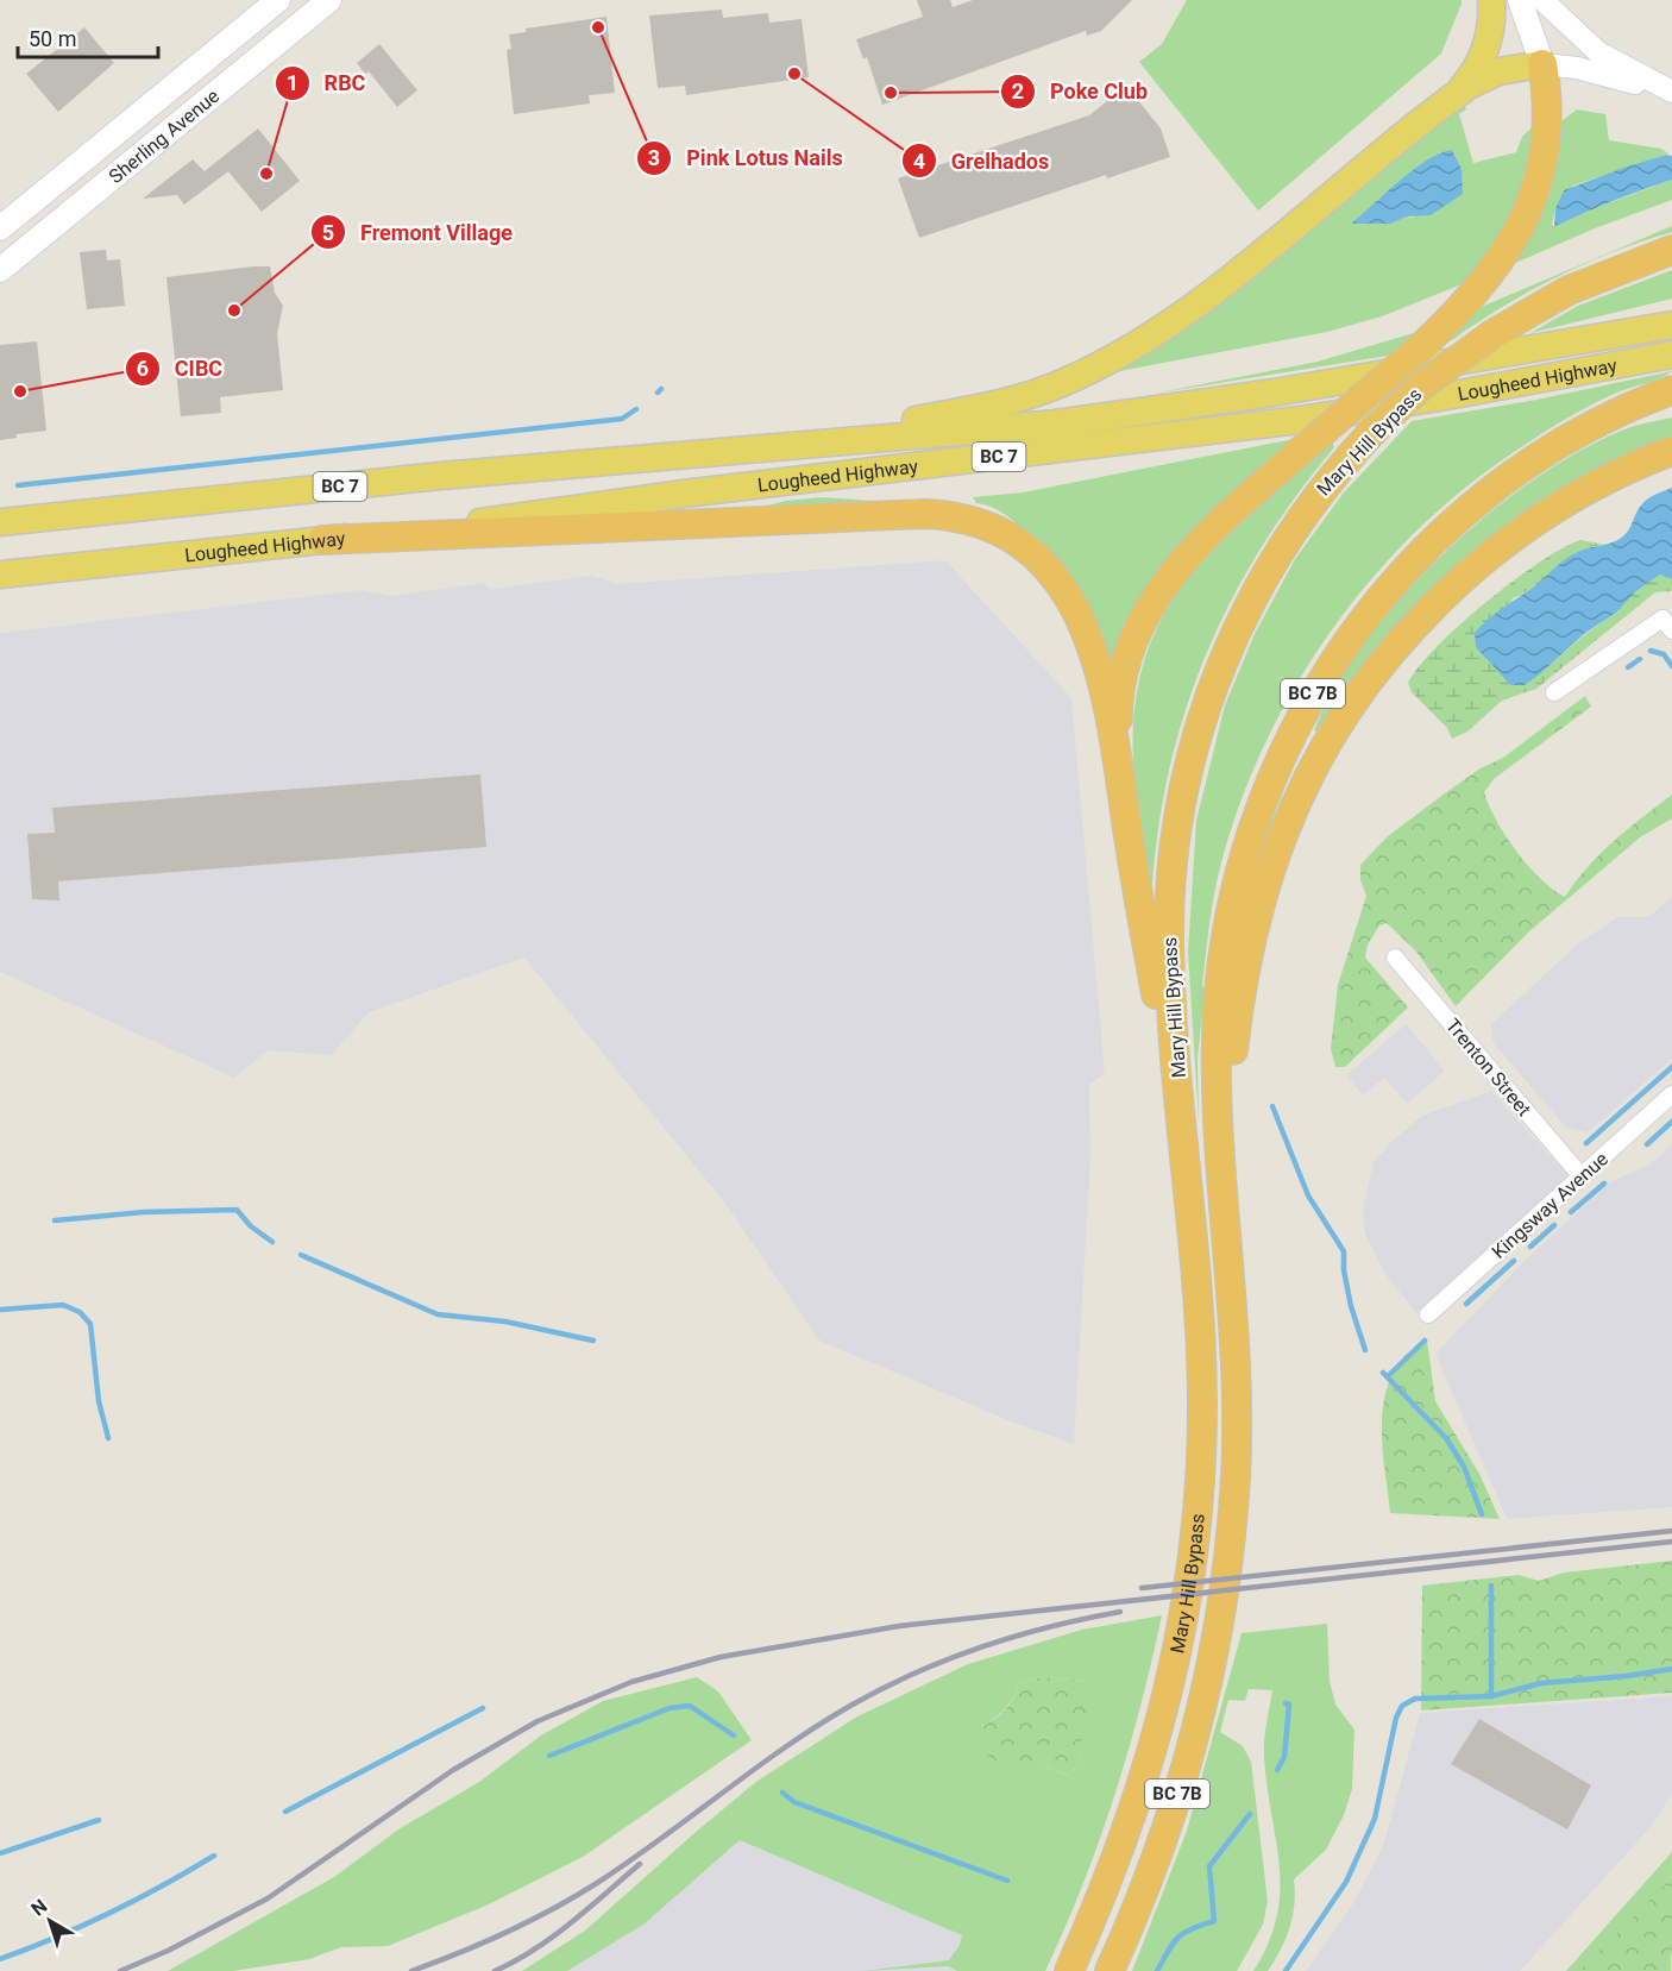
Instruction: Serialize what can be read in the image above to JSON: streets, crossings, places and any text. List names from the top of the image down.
{
  "streets": {
    "highway": ["Mary Hill Bypass", "BC 7B"],
    "main road": ["Sherling Avenue", "Lougheed Highway", "BC 7"],
    "street": ["Trenton Street", "Kingsway Avenue"]
  },
  "crossings": [
    ["Trenton Street", "Kingsway Avenue"]
  ],
  "places": [
    "Pink Lotus Nails",
    "Grelhados",
    "Poke Club",
    "RBC",
    "Fremont Village",
    "CIBC"
  ],
  "scale_bar": "50 m",
  "north": "top left"
}
